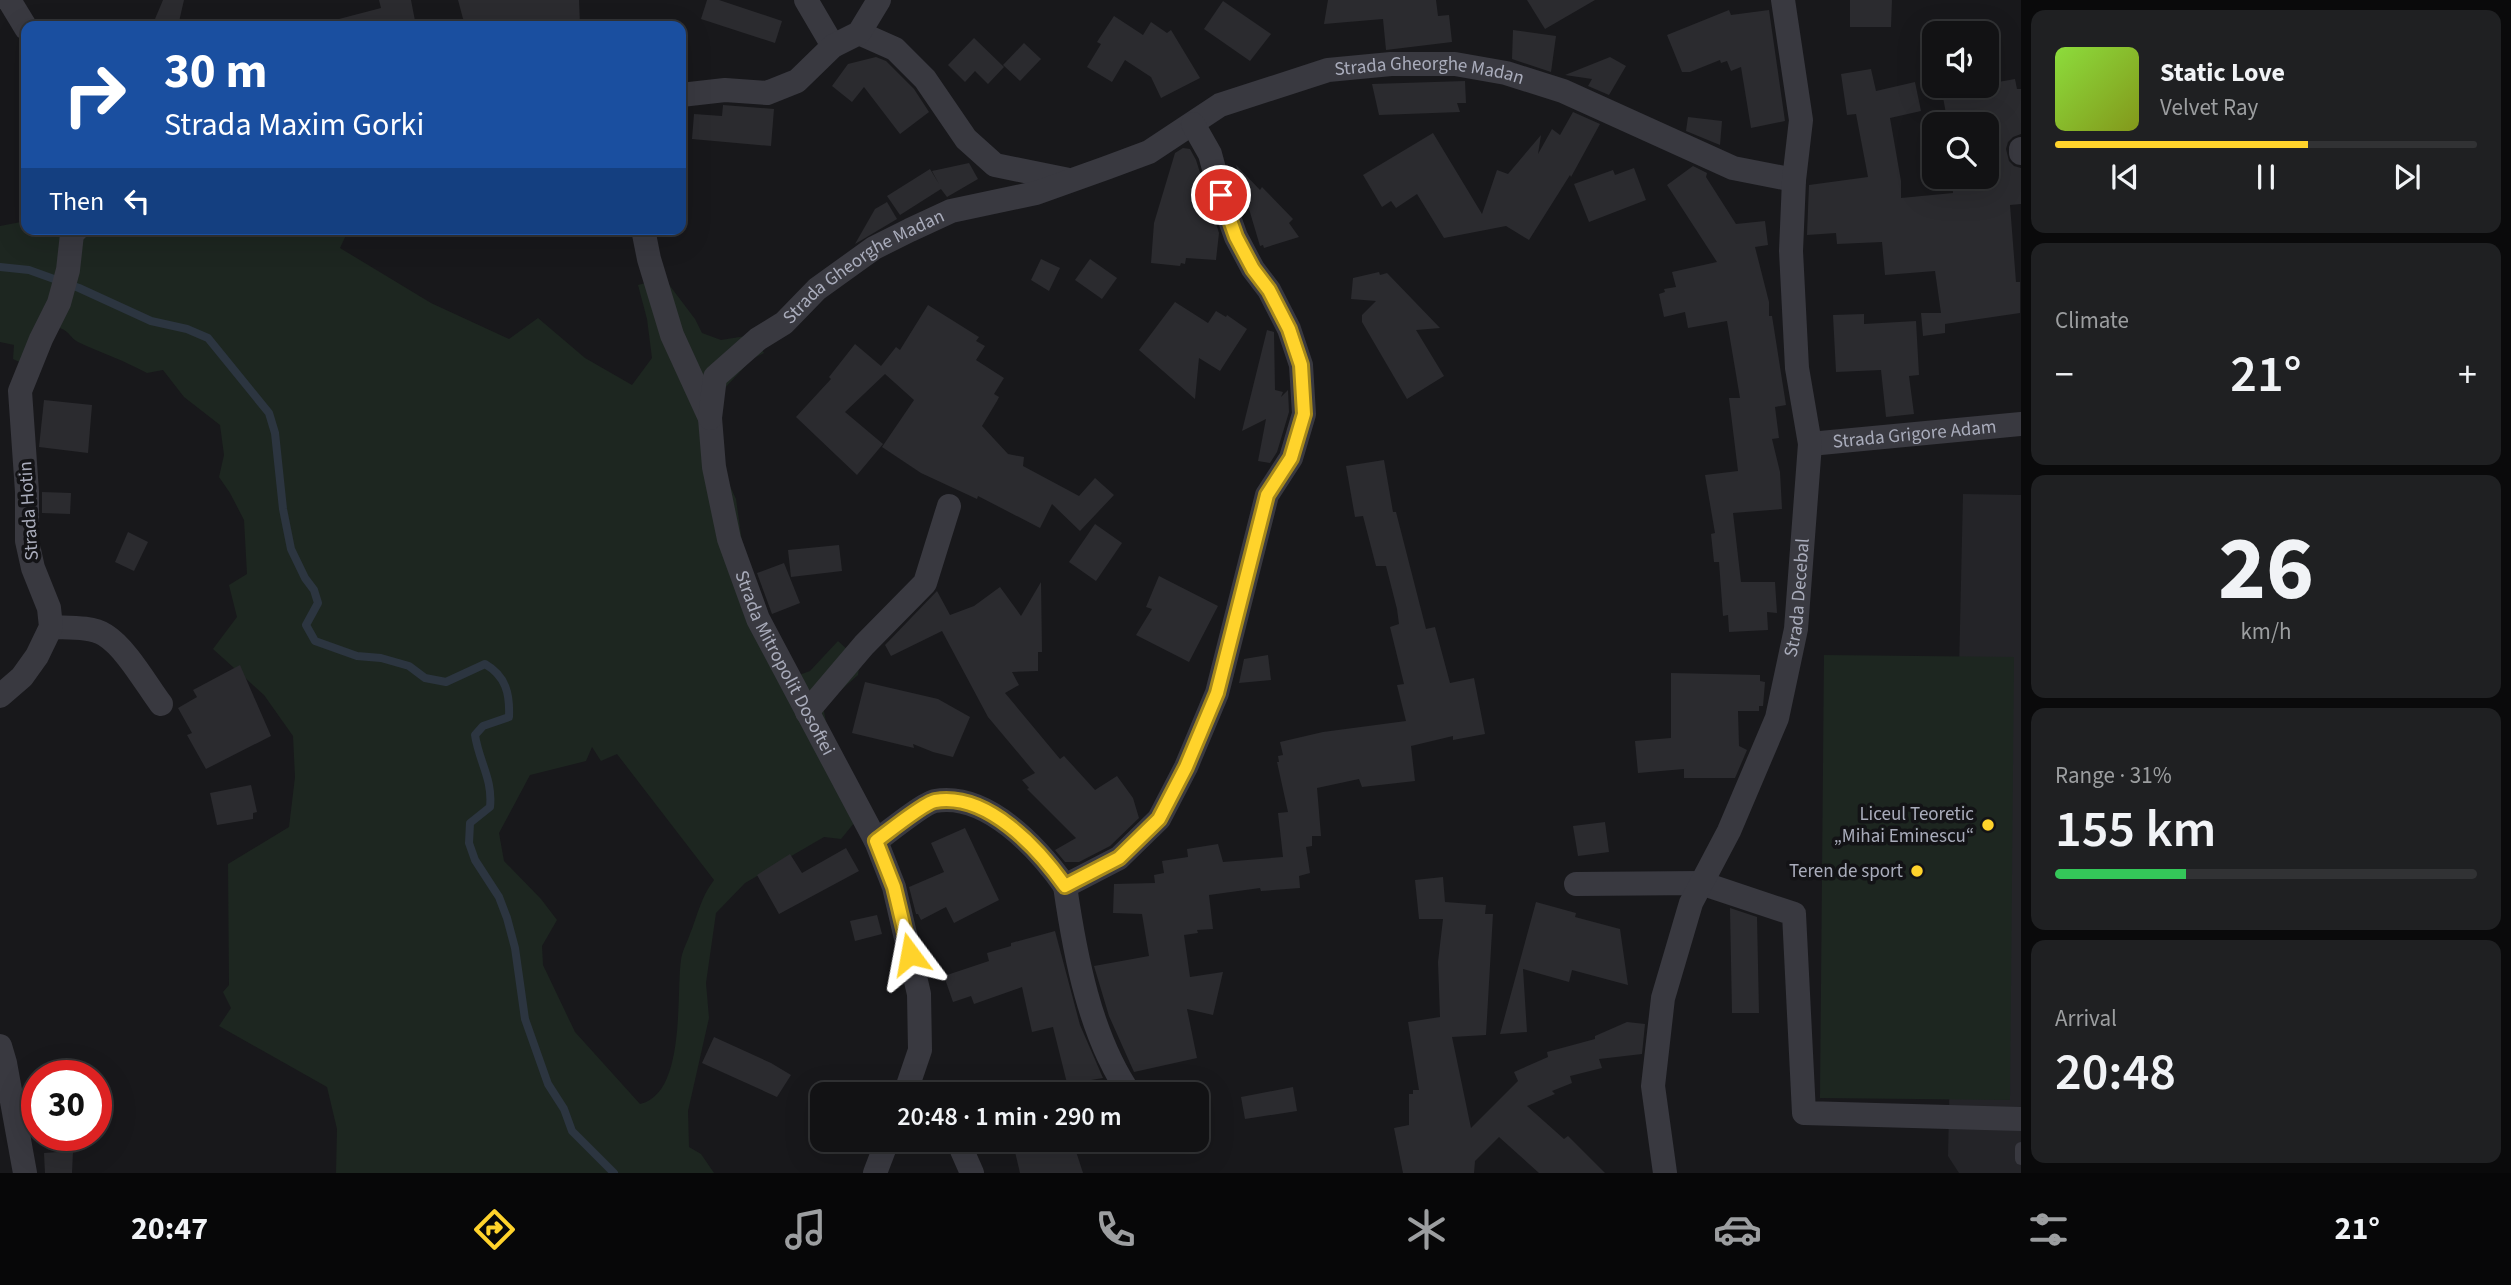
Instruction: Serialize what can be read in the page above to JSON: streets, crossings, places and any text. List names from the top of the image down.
{
  "streets": {
    "street": [
      "Strada Gheorghe Madan",
      "Strada Grigore Adam",
      "Strada Hotin",
      "Strada Decebal",
      "Strada Mitropolit Dosoftei"
    ]
  },
  "crossings": [
    ["Strada Gheorghe Madan", "Strada Decebal"],
    ["Strada Gheorghe Madan", "Strada Mitropolit Dosoftei"],
    ["Strada Grigore Adam", "Strada Decebal"]
  ],
  "places": ["Liceul Teoretic „Mihai Eminescu“", "Teren de sport"],
  "page": {
    "turn": ["30 m", "Strada Maxim Gorki"],
    "song": ["Static Love", "Velvet Ray"],
    "then": "Then",
    "tile": [
      "Climate",
      ["26", "km/h"],
      ["Range · 31%", "155 km"],
      ["Arrival", "20:48"]
    ],
    "heat": ["−", "21°", "+"],
    "limit": "30",
    "trip": "20:48 · 1 min · 290 m",
    "tabs": ["20:47", "21°"]
  }
}
